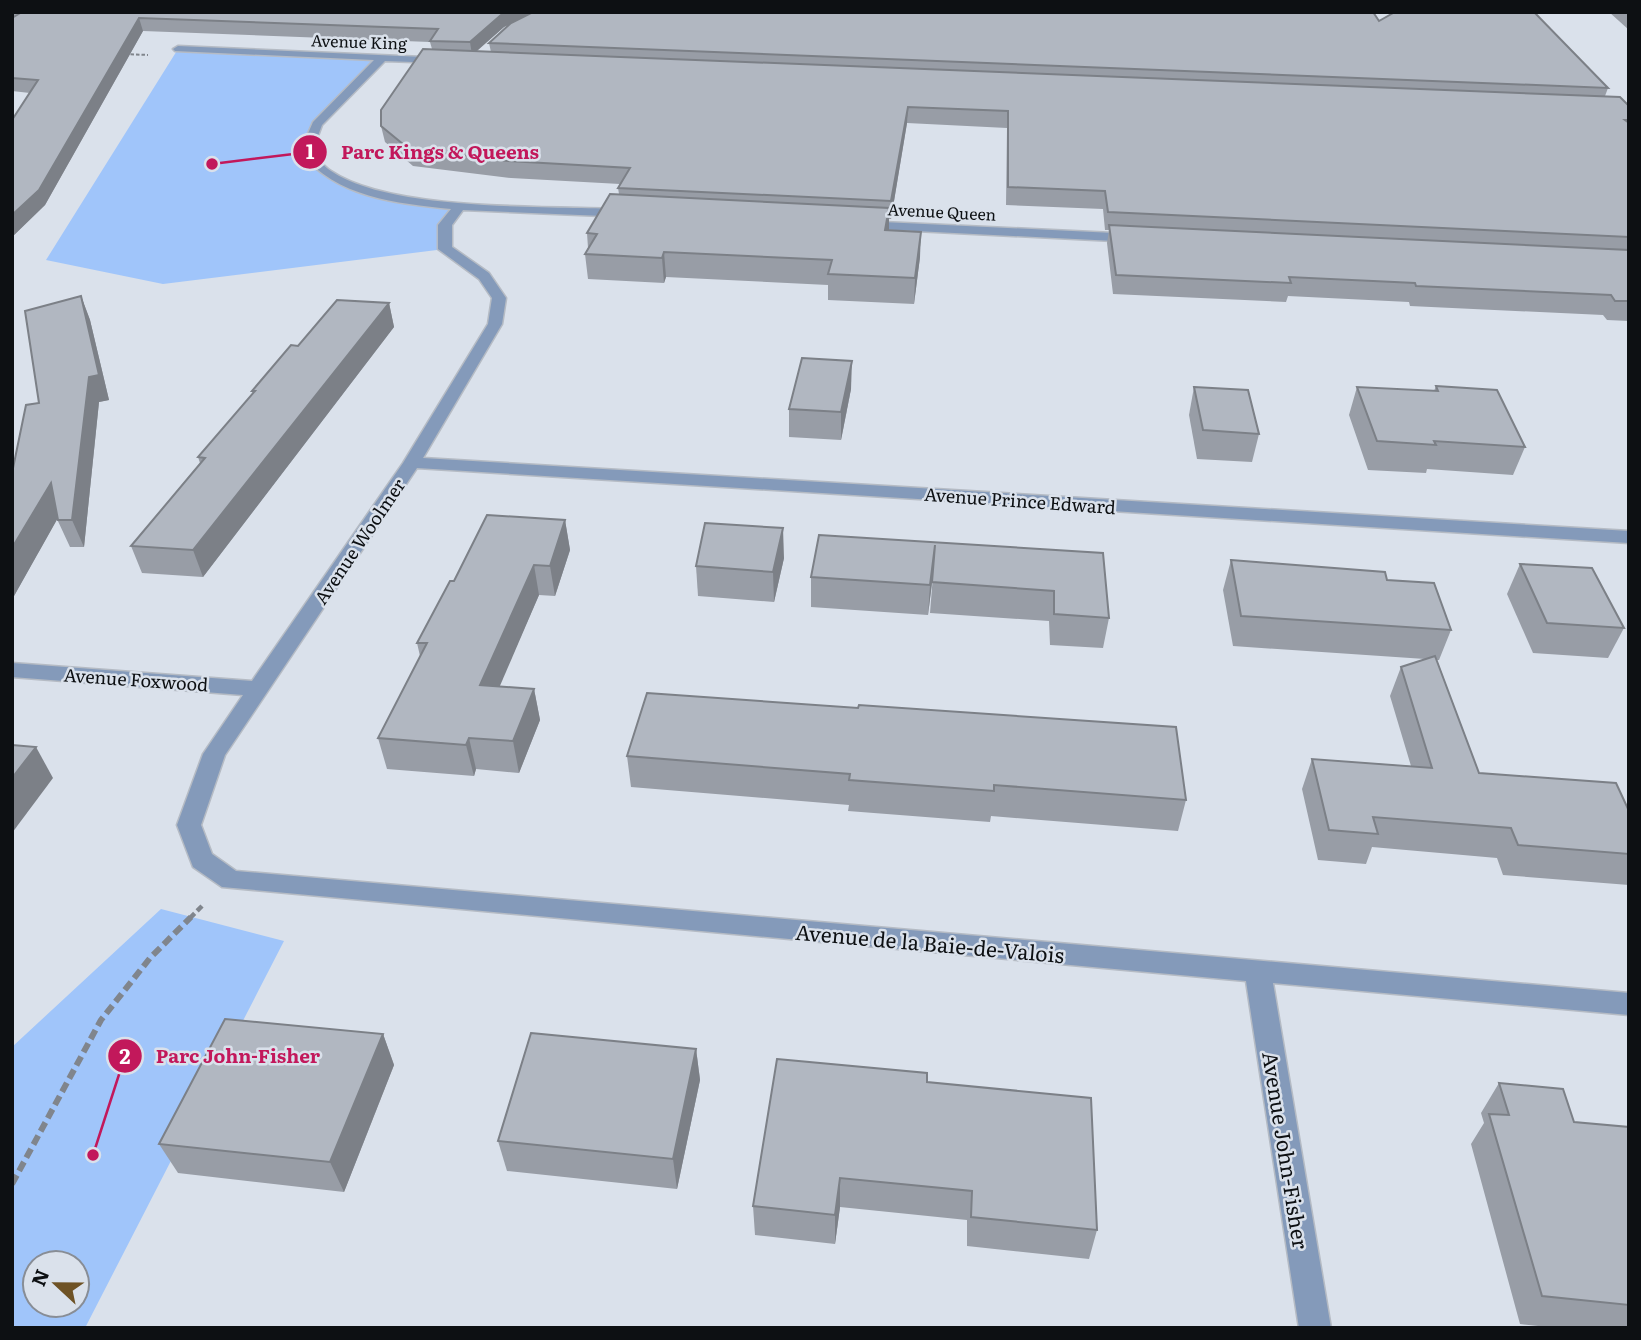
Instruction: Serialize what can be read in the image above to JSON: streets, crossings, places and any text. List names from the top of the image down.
{
  "streets": {
    "street": [
      "Avenue King",
      "Avenue Queen",
      "Avenue Prince Edward",
      "Avenue Woolmer",
      "Avenue Foxwood",
      "Avenue de la Baie-de-Valois",
      "Avenue John-Fisher"
    ]
  },
  "crossings": [
    ["Avenue Prince Edward", "Avenue Woolmer"],
    ["Avenue Woolmer", "Avenue Foxwood"],
    ["Avenue Woolmer", "Avenue de la Baie-de-Valois"],
    ["Avenue de la Baie-de-Valois", "Avenue John-Fisher"]
  ],
  "places": ["Parc Kings & Queens", "Parc John-Fisher"],
  "north": "left"
}
